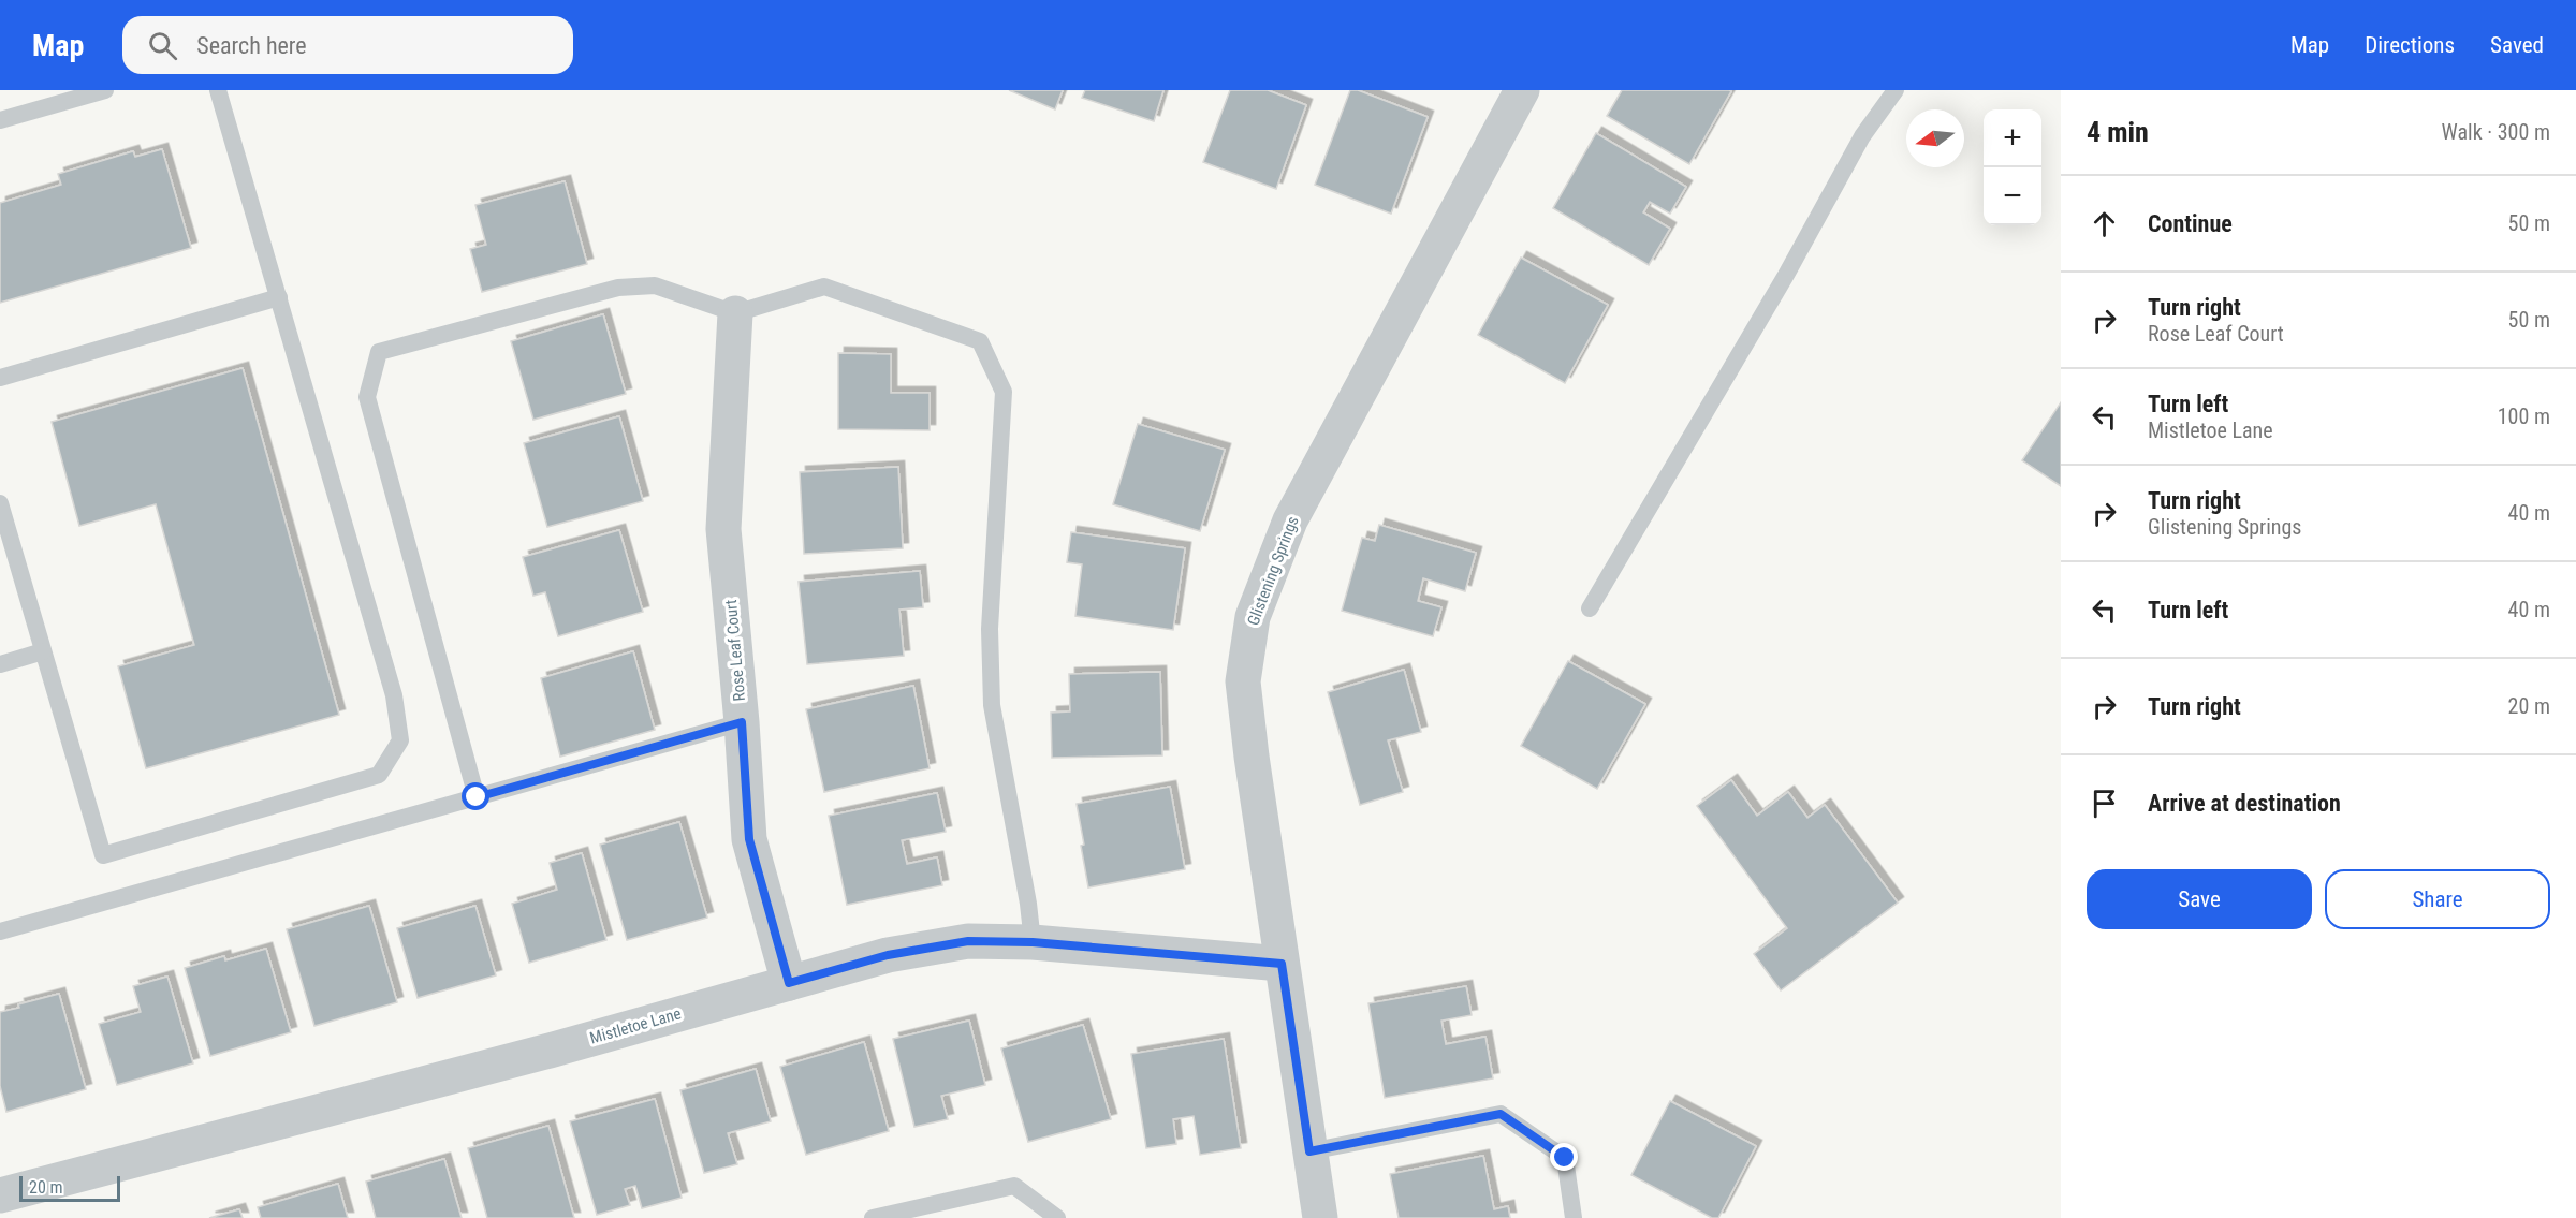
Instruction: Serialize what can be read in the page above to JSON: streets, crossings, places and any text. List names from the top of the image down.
{
  "streets": {
    "street": ["Glistening Springs", "Rose Leaf Court", "Mistletoe Lane"]
  },
  "crossings": [
    ["Glistening Springs", "Mistletoe Lane"],
    ["Rose Leaf Court", "Mistletoe Lane"]
  ],
  "scale_bar": "20 m",
  "north": "left",
  "page": {
    "header": "Map",
    "search": "Search here",
    "nav": ["Map", "Directions", "Saved"],
    "heading": ["4 min", "Walk · 300 m"],
    "map_buttons": ["+", "−"],
    "list": [
      ["Continue", "50 m"],
      ["Turn right", "Rose Leaf Court", "50 m"],
      ["Turn left", "Mistletoe Lane", "100 m"],
      ["Turn right", "Glistening Springs", "40 m"],
      ["Turn left", "40 m"],
      ["Turn right", "20 m"],
      "Arrive at destination"
    ],
    "buttons": ["Save", "Share"],
    "scale": "20 m"
  }
}
